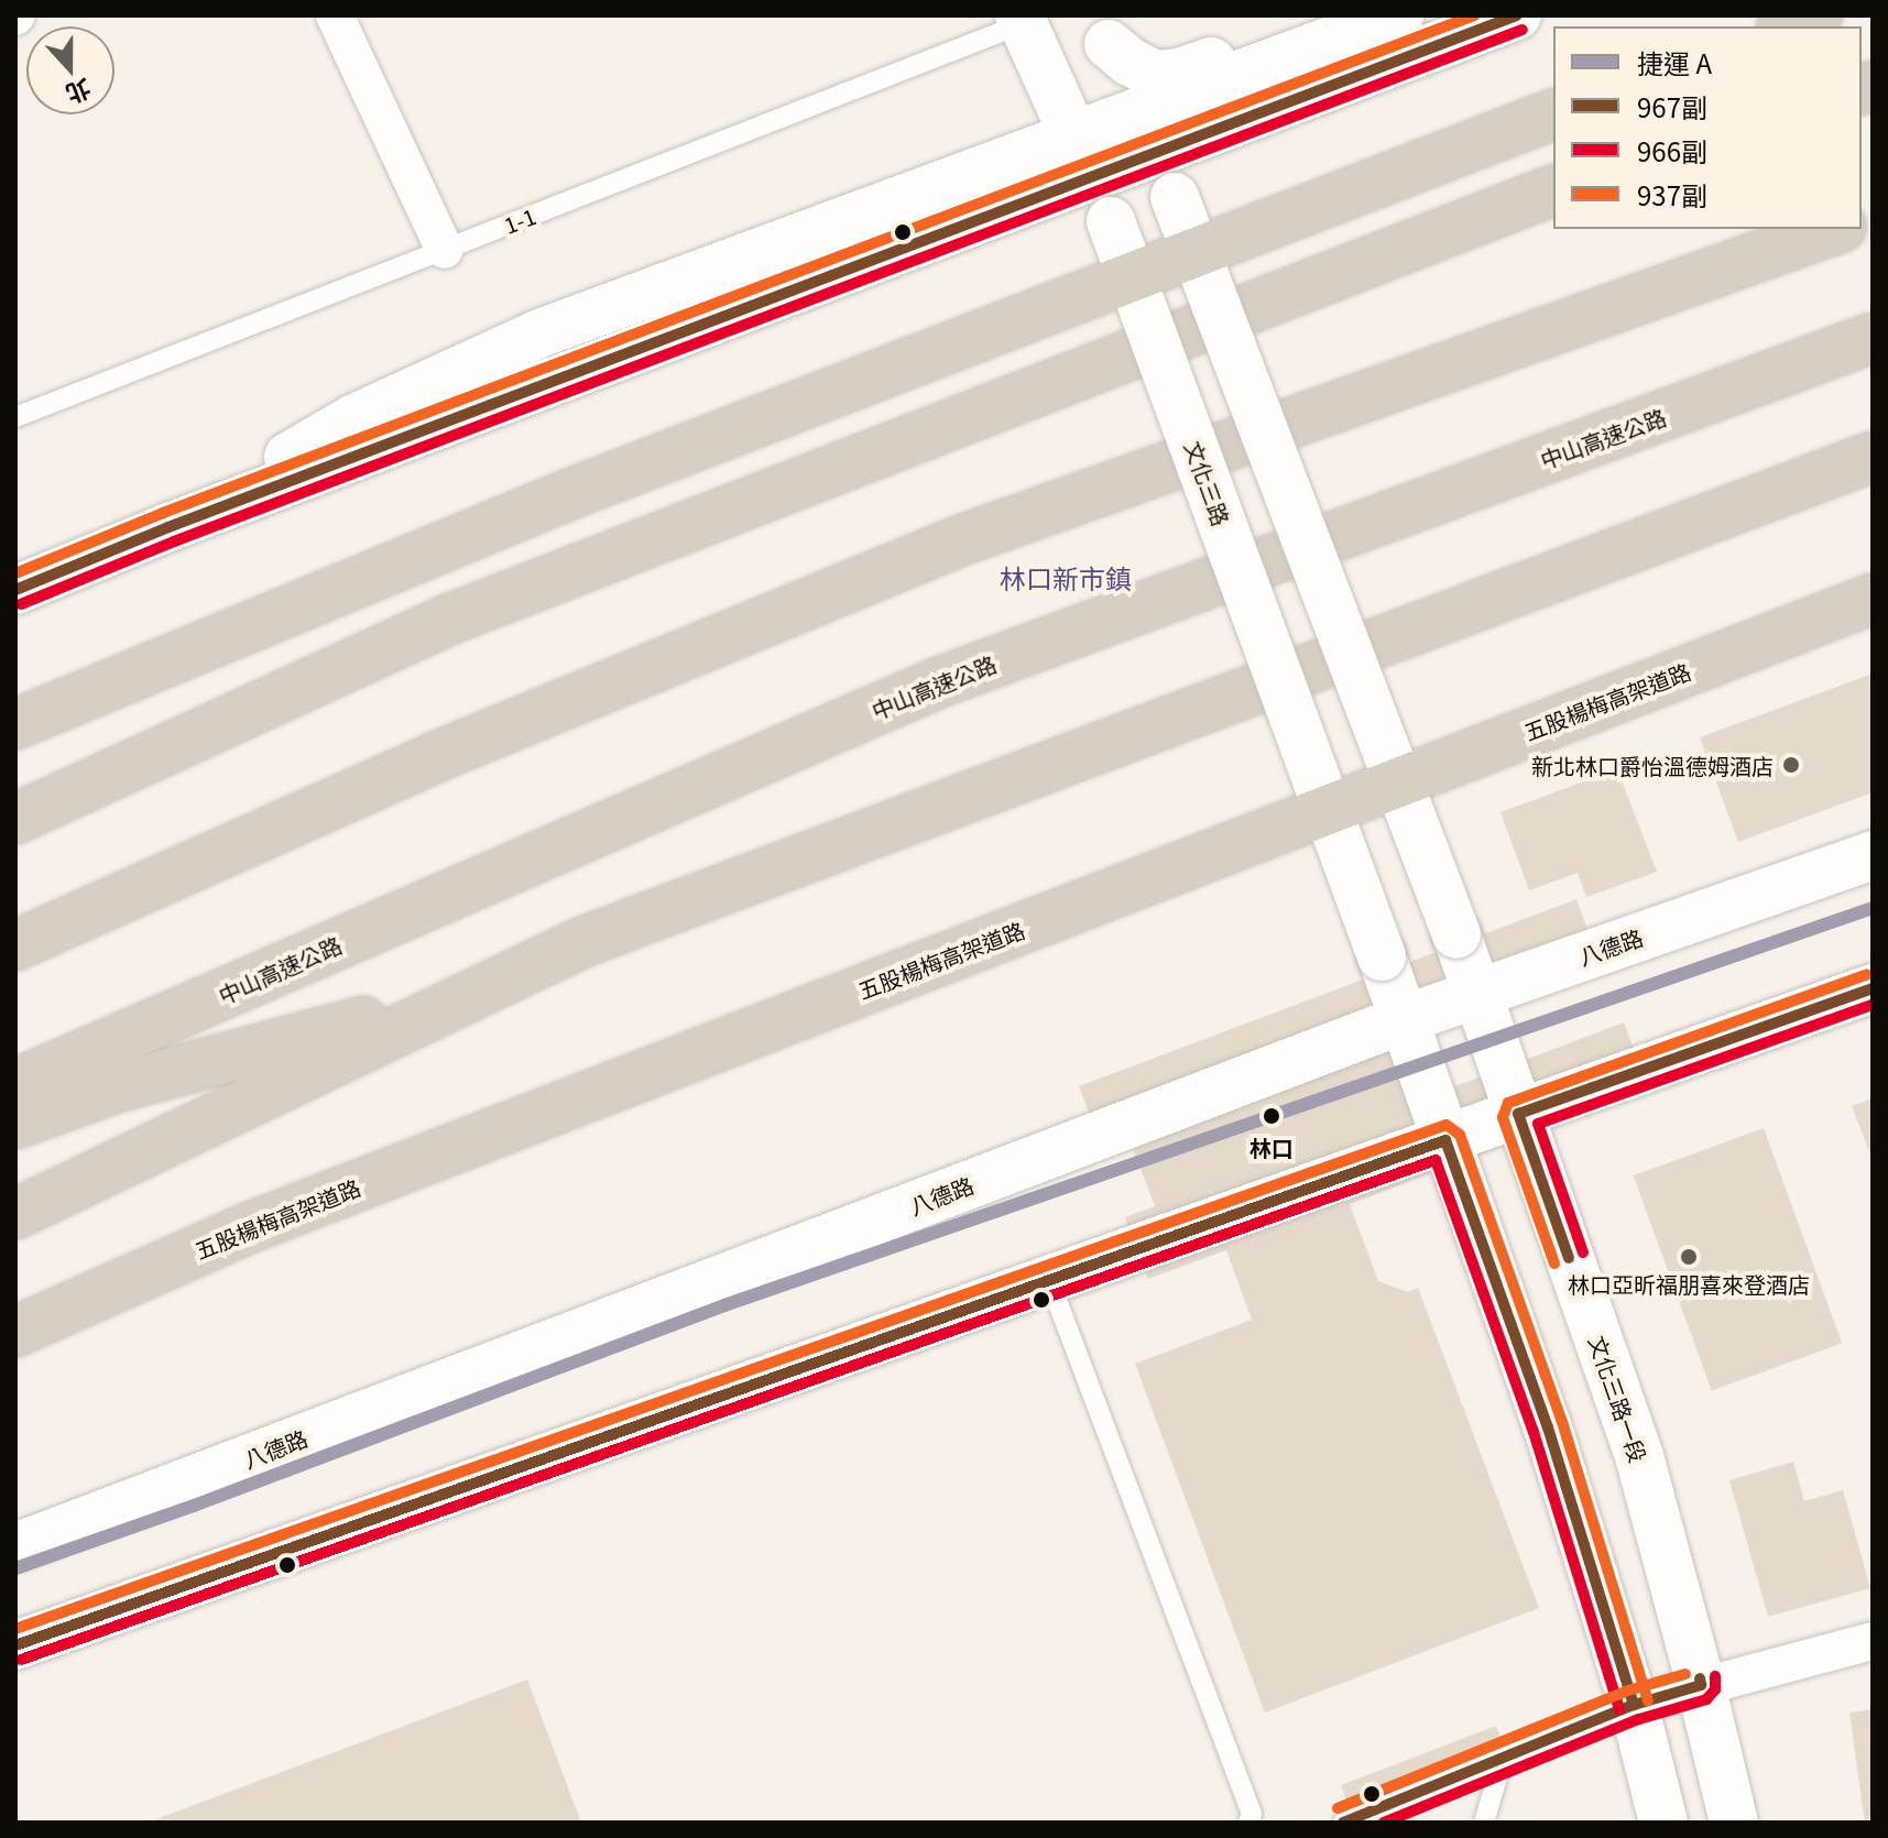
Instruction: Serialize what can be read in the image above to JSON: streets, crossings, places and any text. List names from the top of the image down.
{
  "streets": {
    "highway": ["中山高速公路", "五股楊梅高架道路"],
    "street": ["文化三路", "八德路", "文化三路一段"],
    "lane": ["1-1"]
  },
  "crossings": [
    ["1-1", "文化三路"],
    ["文化三路", "八德路"],
    ["八德路", "文化三路一段"]
  ],
  "districts": ["林口新市鎮"],
  "places": ["新北林口爵怡溫德姆酒店", "林口", "林口亞昕福朋喜來登酒店"],
  "lines": [
    "transit line 967副",
    "transit line 937副",
    "transit line 966副",
    "metro line A"
  ],
  "legend": [
    "捷運 A",
    "967副",
    "966副",
    "937副"
  ],
  "north": "bottom"
}
